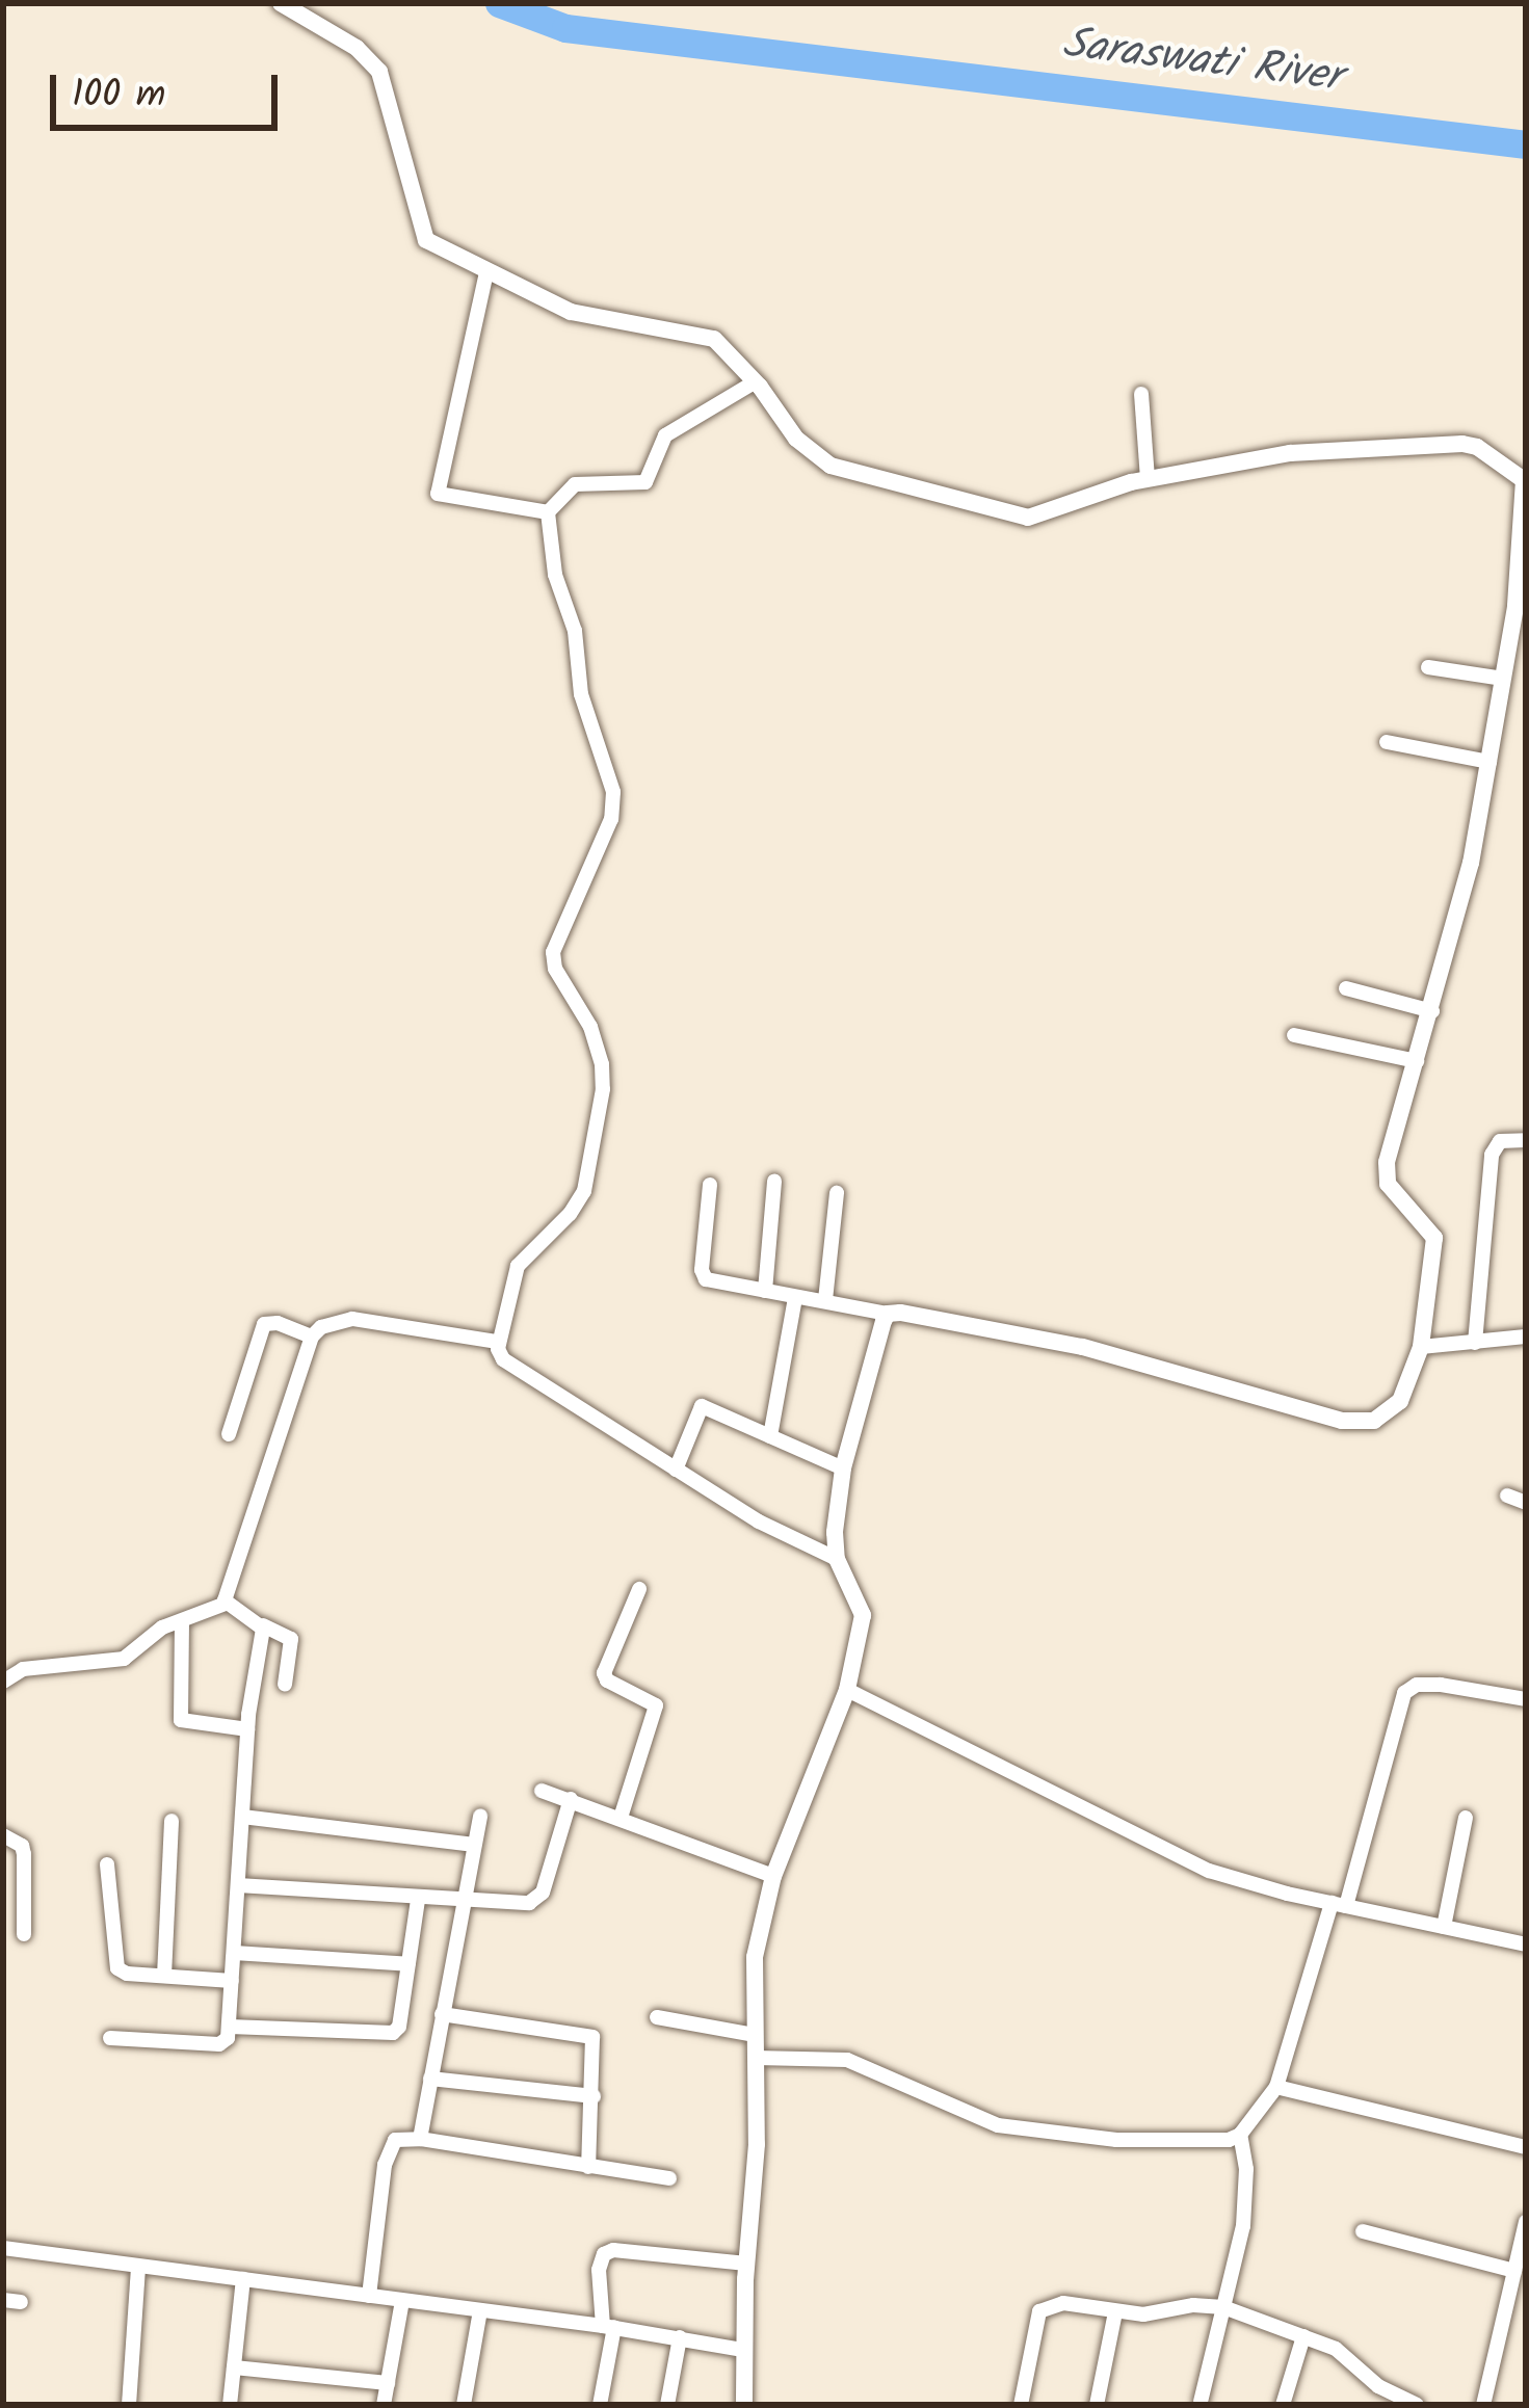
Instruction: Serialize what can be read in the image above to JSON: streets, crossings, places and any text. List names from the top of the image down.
{
  "water": ["Saraswati River"],
  "scale_bar": "100 m"
}
